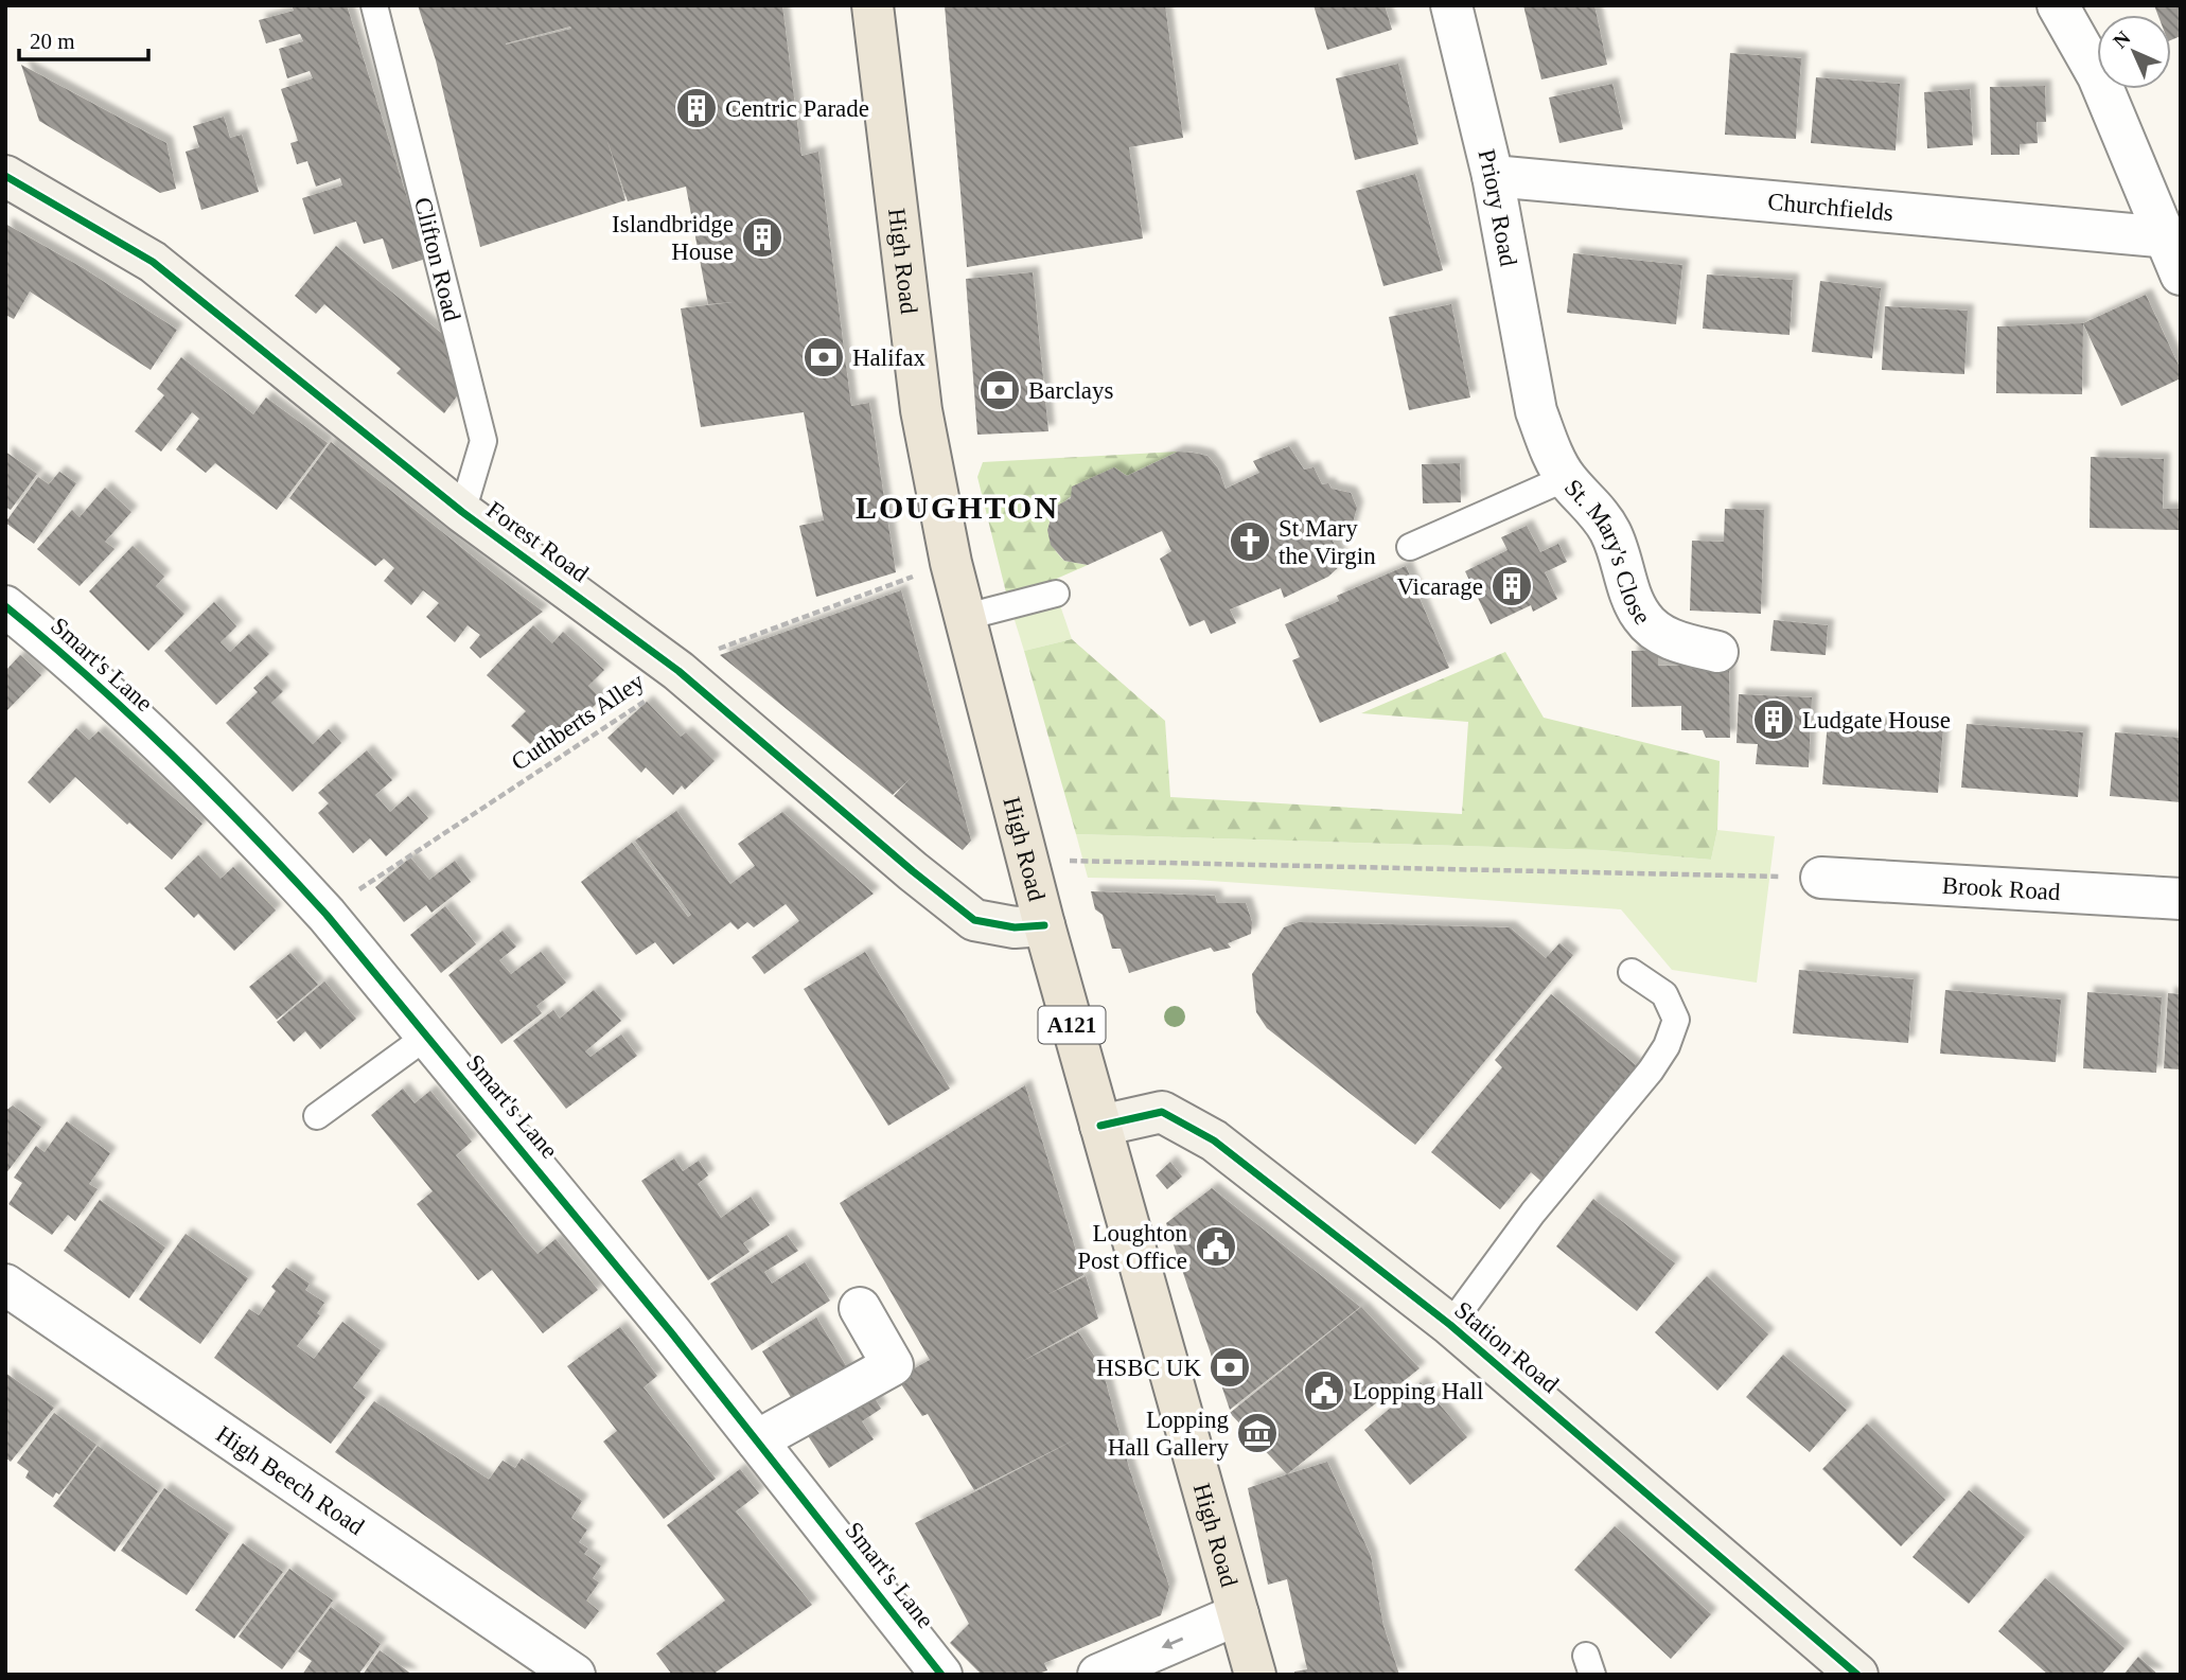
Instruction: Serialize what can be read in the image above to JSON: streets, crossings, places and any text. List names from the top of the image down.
{
  "streets": {
    "main road": ["High Road", "A121"],
    "street": [
      "Churchfields",
      "Priory Road",
      "Forest Road",
      "St. Mary's Close",
      "Smart's Lane",
      "Brook Road",
      "Station Road",
      "High Beech Road"
    ],
    "lane": ["Clifton Road"],
    "path": ["Cuthberts Alley"]
  },
  "crossings": [
    ["Churchfields", "Priory Road"],
    ["Priory Road", "St. Mary's Close"],
    ["Clifton Road", "Forest Road"],
    ["High Road", "Forest Road"],
    ["High Road", "Cuthberts Alley"],
    ["High Road", "Station Road"],
    ["Forest Road", "Cuthberts Alley"],
    ["Smart's Lane", "Cuthberts Alley"]
  ],
  "districts": ["LOUGHTON"],
  "places": {
    "building": [
      "Centric Parade",
      "Islandbridge House",
      "Vicarage",
      "Ludgate House"
    ],
    "bank": ["Halifax", "Barclays", "HSBC UK"],
    "church": ["St Mary the Virgin"],
    "public building": ["Loughton Post Office", "Lopping Hall"],
    "museum": ["Lopping Hall Gallery"]
  },
  "scale_bar": "20 m",
  "north": "top left"
}
